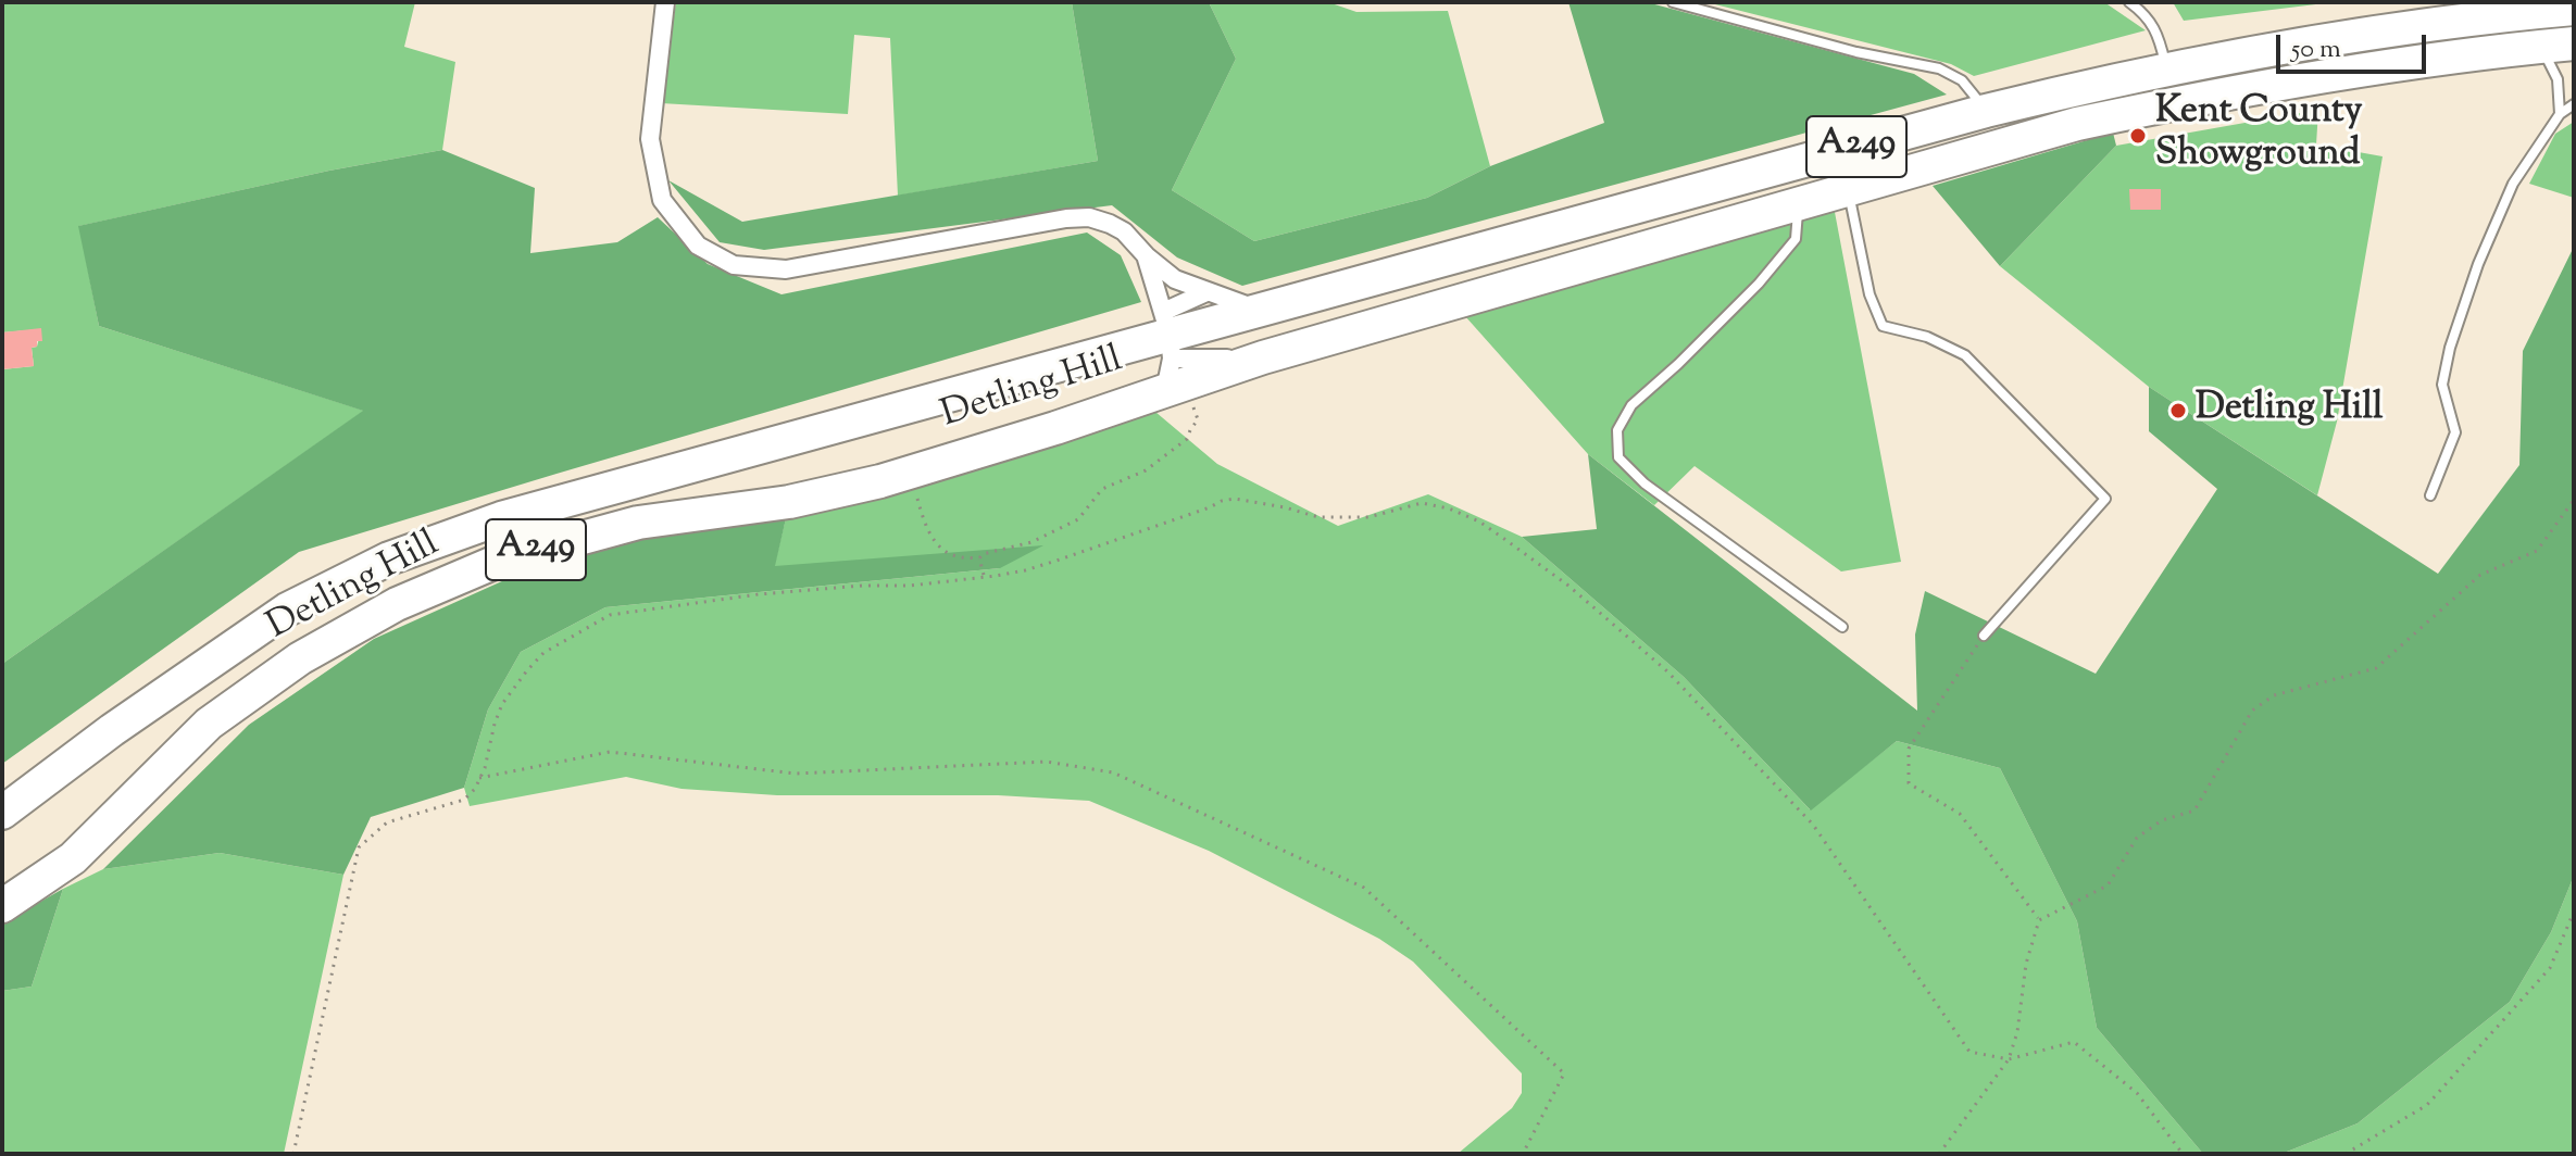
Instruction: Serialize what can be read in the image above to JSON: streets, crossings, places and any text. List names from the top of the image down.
{
  "streets": {
    "highway": ["A249", "Detling Hill"]
  },
  "crossings": [
    ["A249", "Detling Hill"]
  ],
  "places": ["Kent County Showground", "Detling Hill"],
  "scale_bar": "50 m"
}
